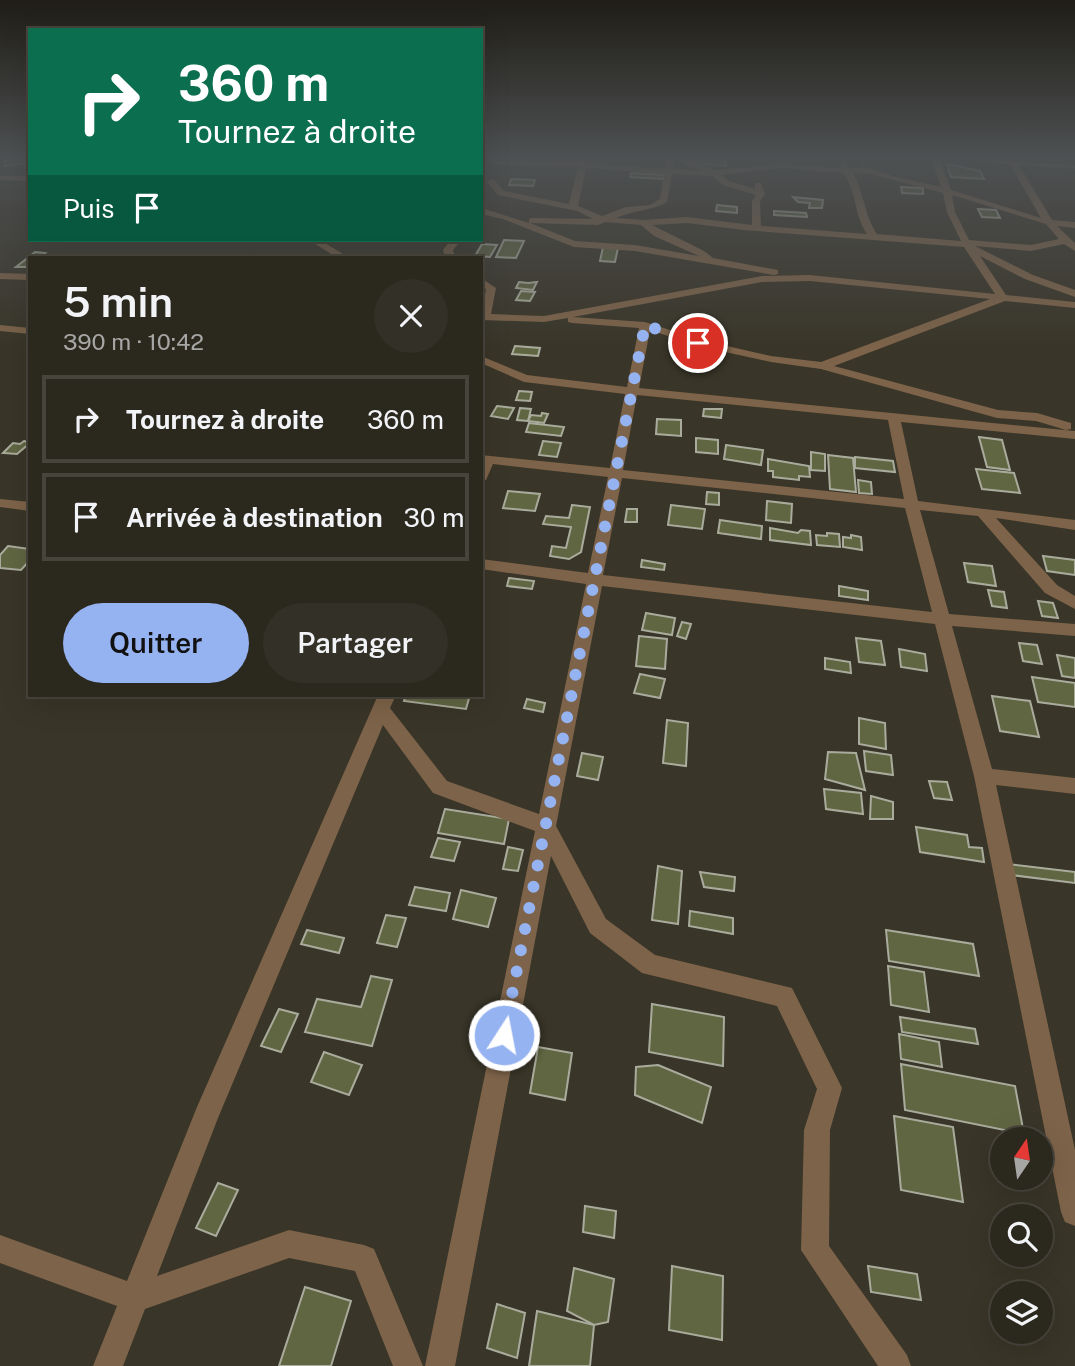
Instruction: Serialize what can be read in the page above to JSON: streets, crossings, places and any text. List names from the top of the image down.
{
  "north": "top",
  "page": {
    "turn": ["360 m", "Tournez à droite"],
    "then": "Puis",
    "heading": ["5 min", "390 m · 10:42"],
    "list": [
      {
        "name": "Tournez à droite",
        "value": "360 m"
      },
      {
        "name": "Arrivée à destination",
        "value": "30 m"
      }
    ],
    "buttons": ["Quitter", "Partager"]
  }
}
